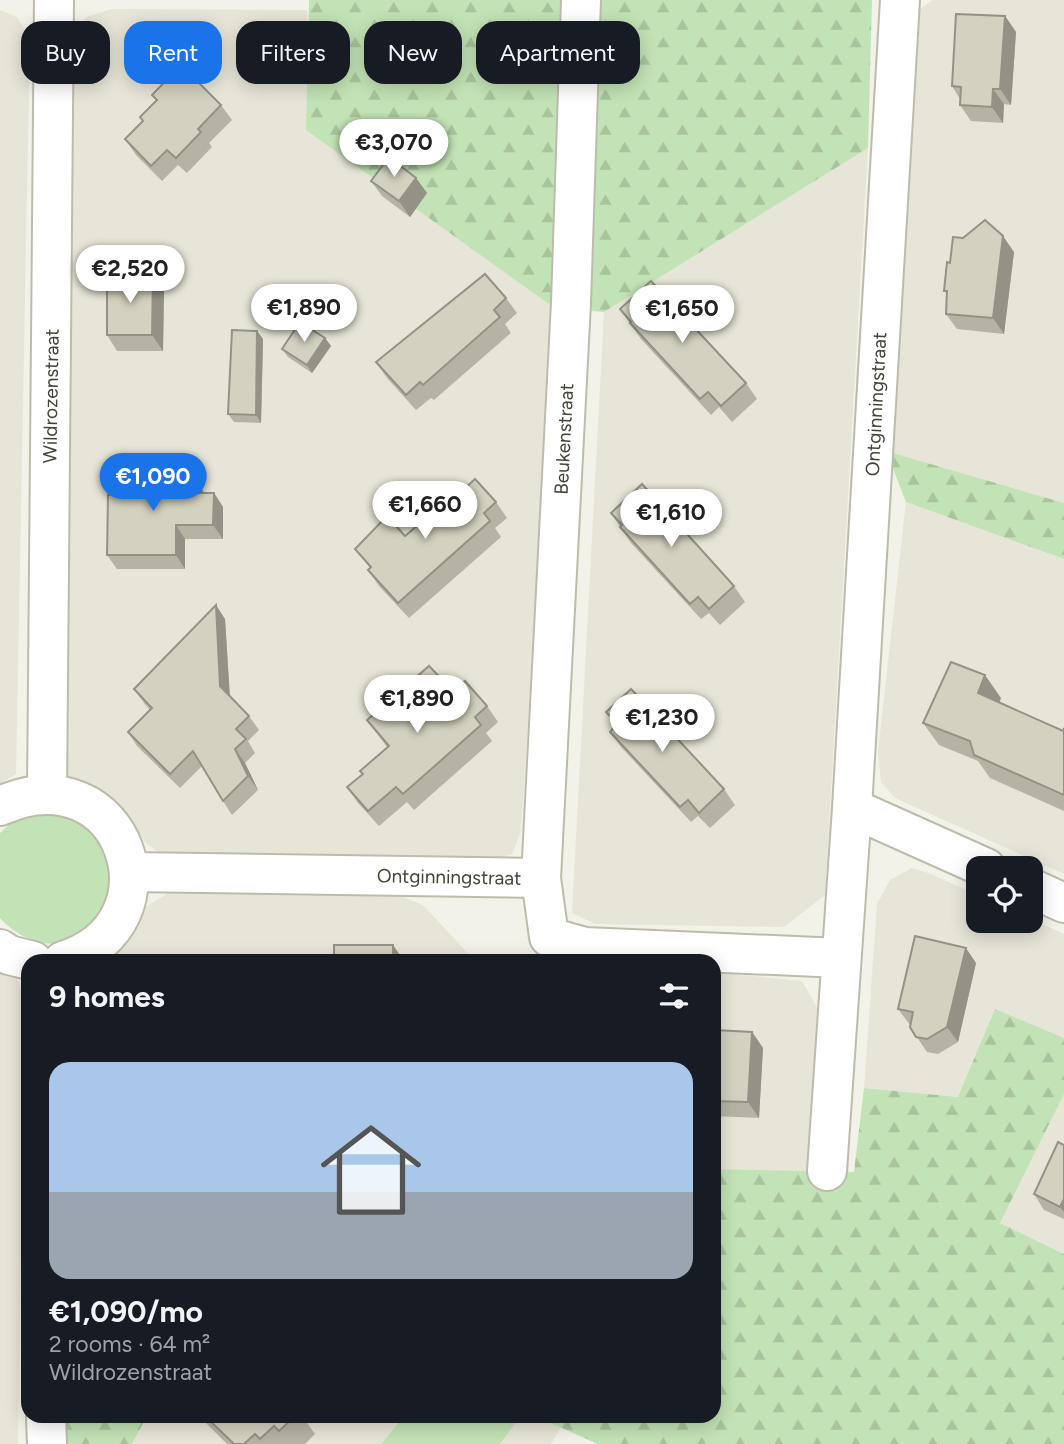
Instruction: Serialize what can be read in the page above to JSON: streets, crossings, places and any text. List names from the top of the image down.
{
  "streets": {
    "street": ["Wildrozenstraat", "Ontginningstraat", "Beukenstraat"]
  },
  "crossings": [
    ["Ontginningstraat", "Beukenstraat"]
  ],
  "page": {
    "chip": [
      "Buy",
      "Rent",
      "Filters",
      "New",
      "Apartment"
    ],
    "price": [
      "€3,070",
      "€2,520",
      "€1,890",
      "€1,650",
      "€1,090",
      "€1,660",
      "€1,610",
      "€1,890",
      "€1,230"
    ],
    "heading": "9 homes",
    "list": [
      {
        "name": "€1,090/mo",
        "note": "2 rooms · 64 m² · Wildrozenstraat"
      }
    ]
  }
}
